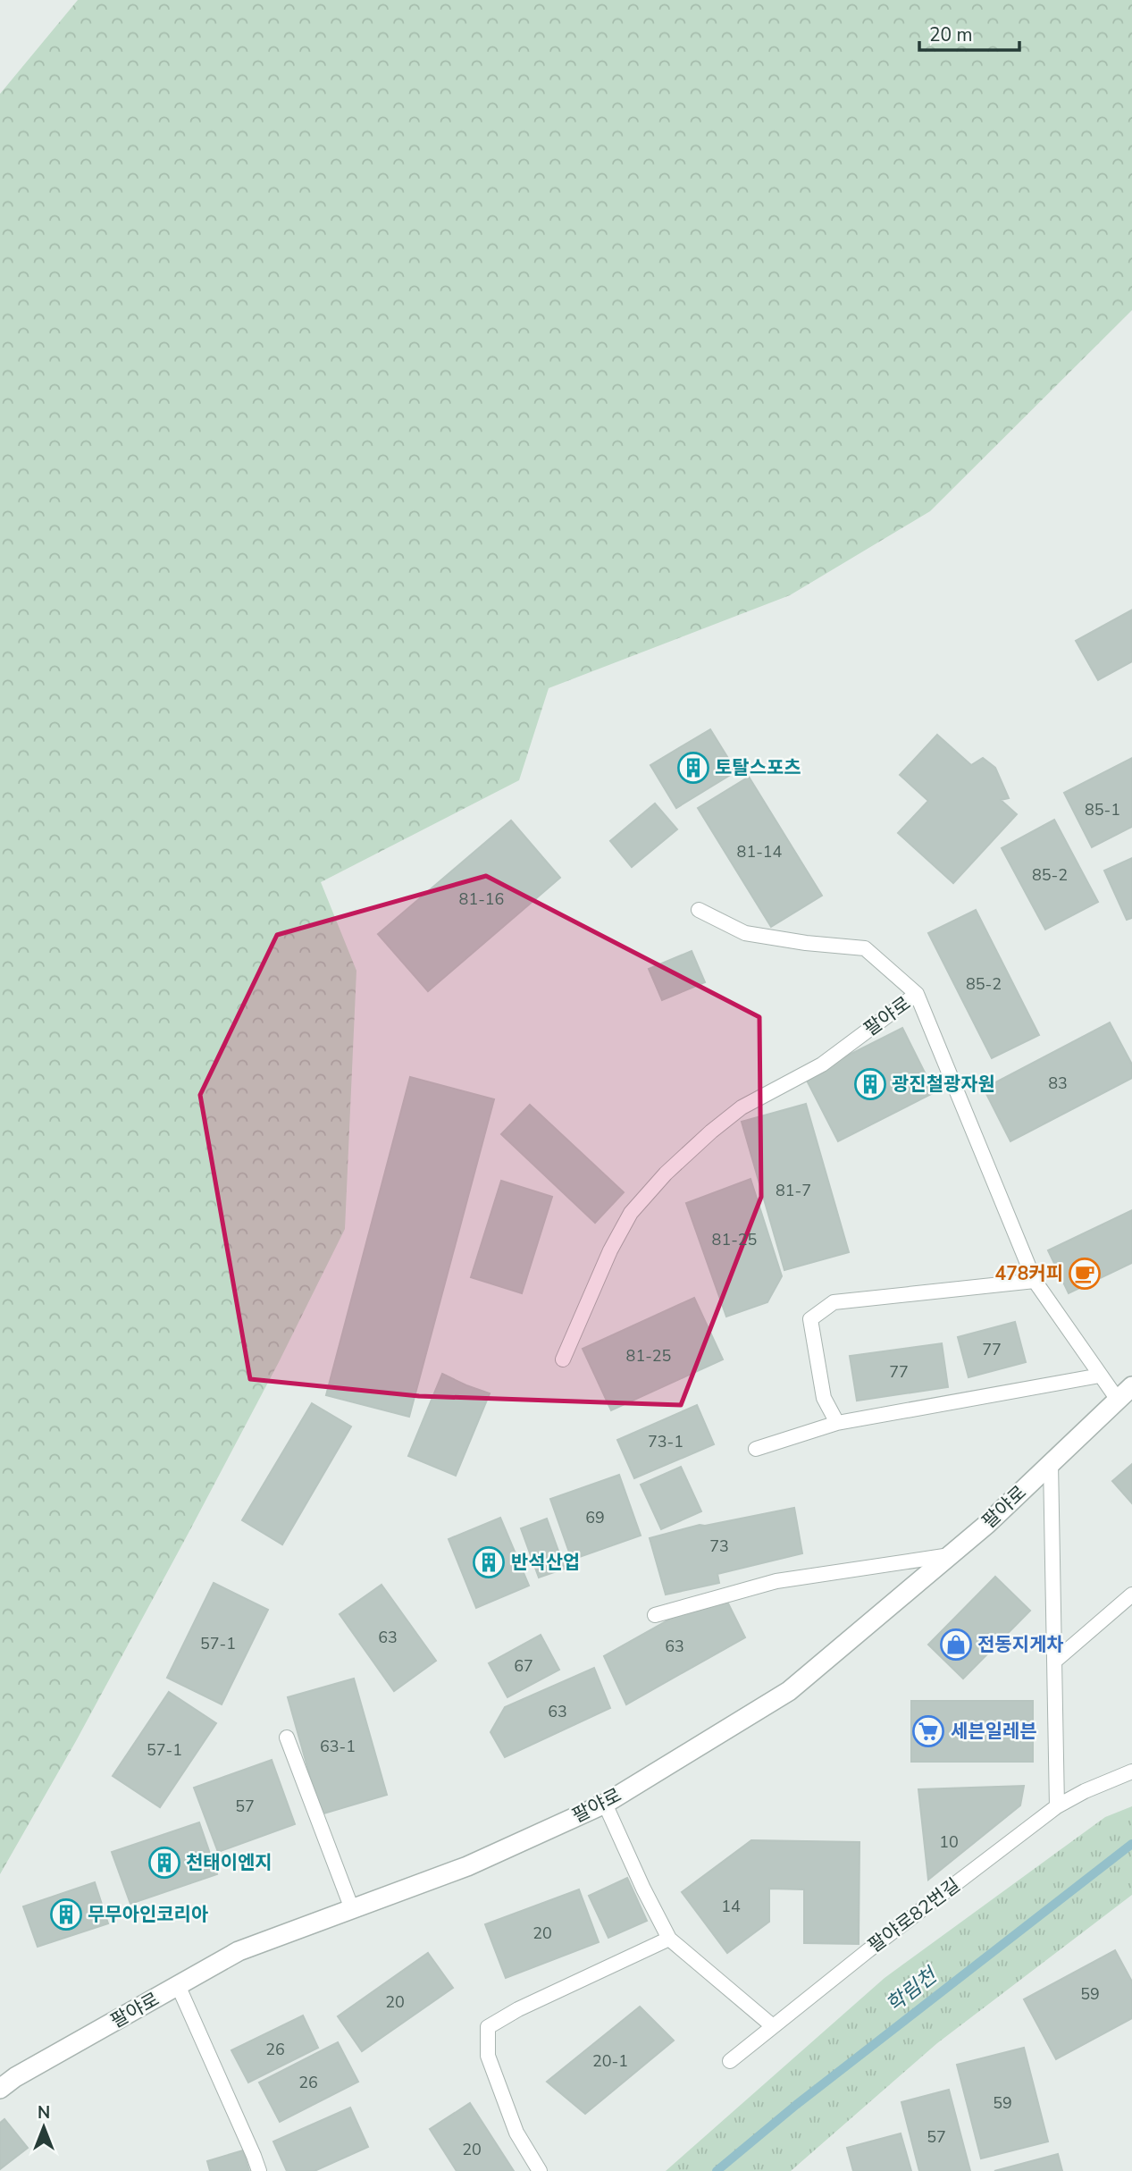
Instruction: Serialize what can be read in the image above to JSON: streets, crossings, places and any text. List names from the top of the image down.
{
  "streets": {
    "street": ["팔야로"],
    "lane": ["팔야로82번길"]
  },
  "water": ["학림천"],
  "places": {
    "building": [
      "토탈스포츠",
      "광진철광자원",
      "반석산업",
      "천태이엔지",
      "무무아인코리아"
    ],
    "cafe": ["478커피"],
    "shop": ["전동지게차"],
    "supermarket": ["세븐일레븐"]
  },
  "house_numbers": [
    "85-1",
    "81-14",
    "85-2",
    "81-16",
    "85-2",
    "83",
    "81-7",
    "81-25",
    "77",
    "81-25",
    "77",
    "73-1",
    "69",
    "73",
    "63",
    "57-1",
    "63",
    "67",
    "63",
    "63-1",
    "57-1",
    "57",
    "10",
    "14",
    "20",
    "59",
    "20",
    "26",
    "20-1",
    "26",
    "59",
    "57",
    "20"
  ],
  "scale_bar": "20 m",
  "north": "top"
}
